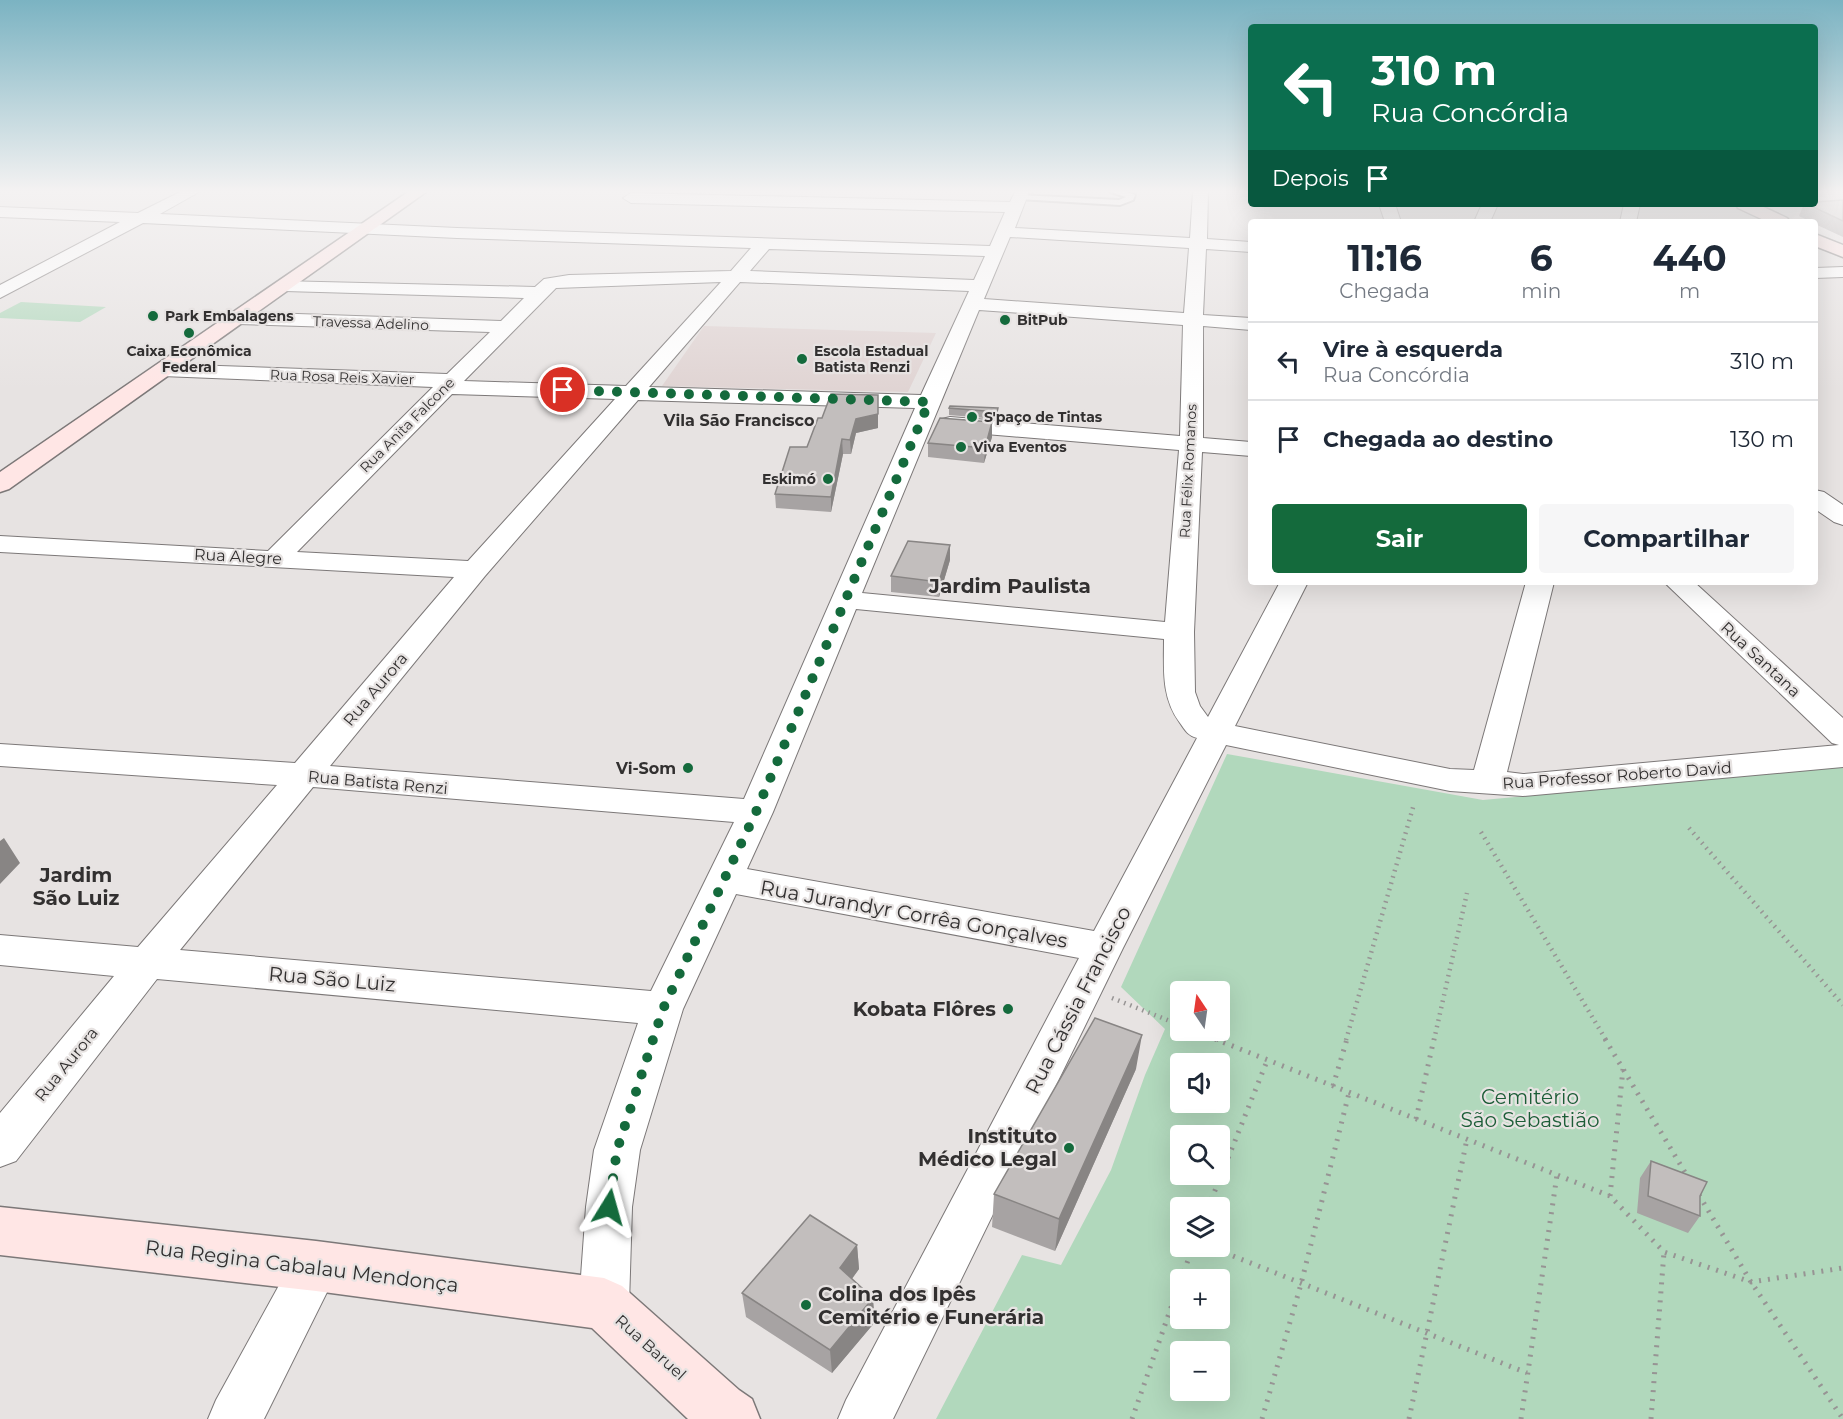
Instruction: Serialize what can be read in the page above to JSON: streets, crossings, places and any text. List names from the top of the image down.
{
  "streets": {
    "main road": ["Rua Regina Cabalau Mendonça", "Rua Baruel"],
    "street": [
      "Travessa Adelino",
      "Rua Rosa Reis Xavier",
      "Rua Anita Falcone",
      "Rua Félix Romanos",
      "Rua Alegre",
      "Rua Santana",
      "Rua Aurora",
      "Rua Professor Roberto David",
      "Rua Batista Renzi",
      "Rua Jurandyr Corrêa Gonçalves",
      "Rua São Luiz",
      "Rua Cássia Francisco"
    ]
  },
  "crossings": [
    ["Travessa Adelino", "Rua Anita Falcone"],
    ["Rua Rosa Reis Xavier", "Rua Anita Falcone"],
    ["Rua Rosa Reis Xavier", "Rua Félix Romanos"],
    ["Rua Rosa Reis Xavier", "Rua Aurora"],
    ["Rua Rosa Reis Xavier", "Rua Baruel"],
    ["Rua Anita Falcone", "Rua Alegre"],
    ["Rua Félix Romanos", "Rua Professor Roberto David"],
    ["Rua Félix Romanos", "Rua Cássia Francisco"],
    ["Rua Alegre", "Rua Aurora"],
    ["Rua Aurora", "Rua Batista Renzi"],
    ["Rua Aurora", "Rua São Luiz"],
    ["Rua Professor Roberto David", "Rua Cássia Francisco"],
    ["Rua Batista Renzi", "Rua Baruel"],
    ["Rua Jurandyr Corrêa Gonçalves", "Rua Cássia Francisco"],
    ["Rua Jurandyr Corrêa Gonçalves", "Rua Baruel"],
    ["Rua São Luiz", "Rua Baruel"],
    ["Rua Regina Cabalau Mendonça", "Rua Baruel"]
  ],
  "districts": ["Vila São Francisco", "Jardim Paulista", "Jardim São Luiz"],
  "parks": ["Cemitério São Sebastião"],
  "places": [
    "Park Embalagens",
    "BitPub",
    "Caixa Econômica Federal",
    "Escola Estadual Batista Renzi",
    "S'paço de Tintas",
    "Viva Eventos",
    "Eskimó",
    "Vi-Som",
    "Kobata Flôres",
    "Instituto Médico Legal",
    "Colina dos Ipês Cemitério e Funerária"
  ],
  "north": "top",
  "page": {
    "turn": ["310 m", "Rua Concórdia"],
    "then": "Depois",
    "eta": [
      "11:16",
      "Chegada",
      "6",
      "min",
      "440",
      "m"
    ],
    "list": [
      {
        "name": "Vire à esquerda",
        "note": "Rua Concórdia",
        "value": "310 m"
      },
      {
        "name": "Chegada ao destino",
        "value": "130 m"
      }
    ],
    "buttons": ["Sair", "Compartilhar"],
    "map_buttons": ["+", "−"]
  }
}
